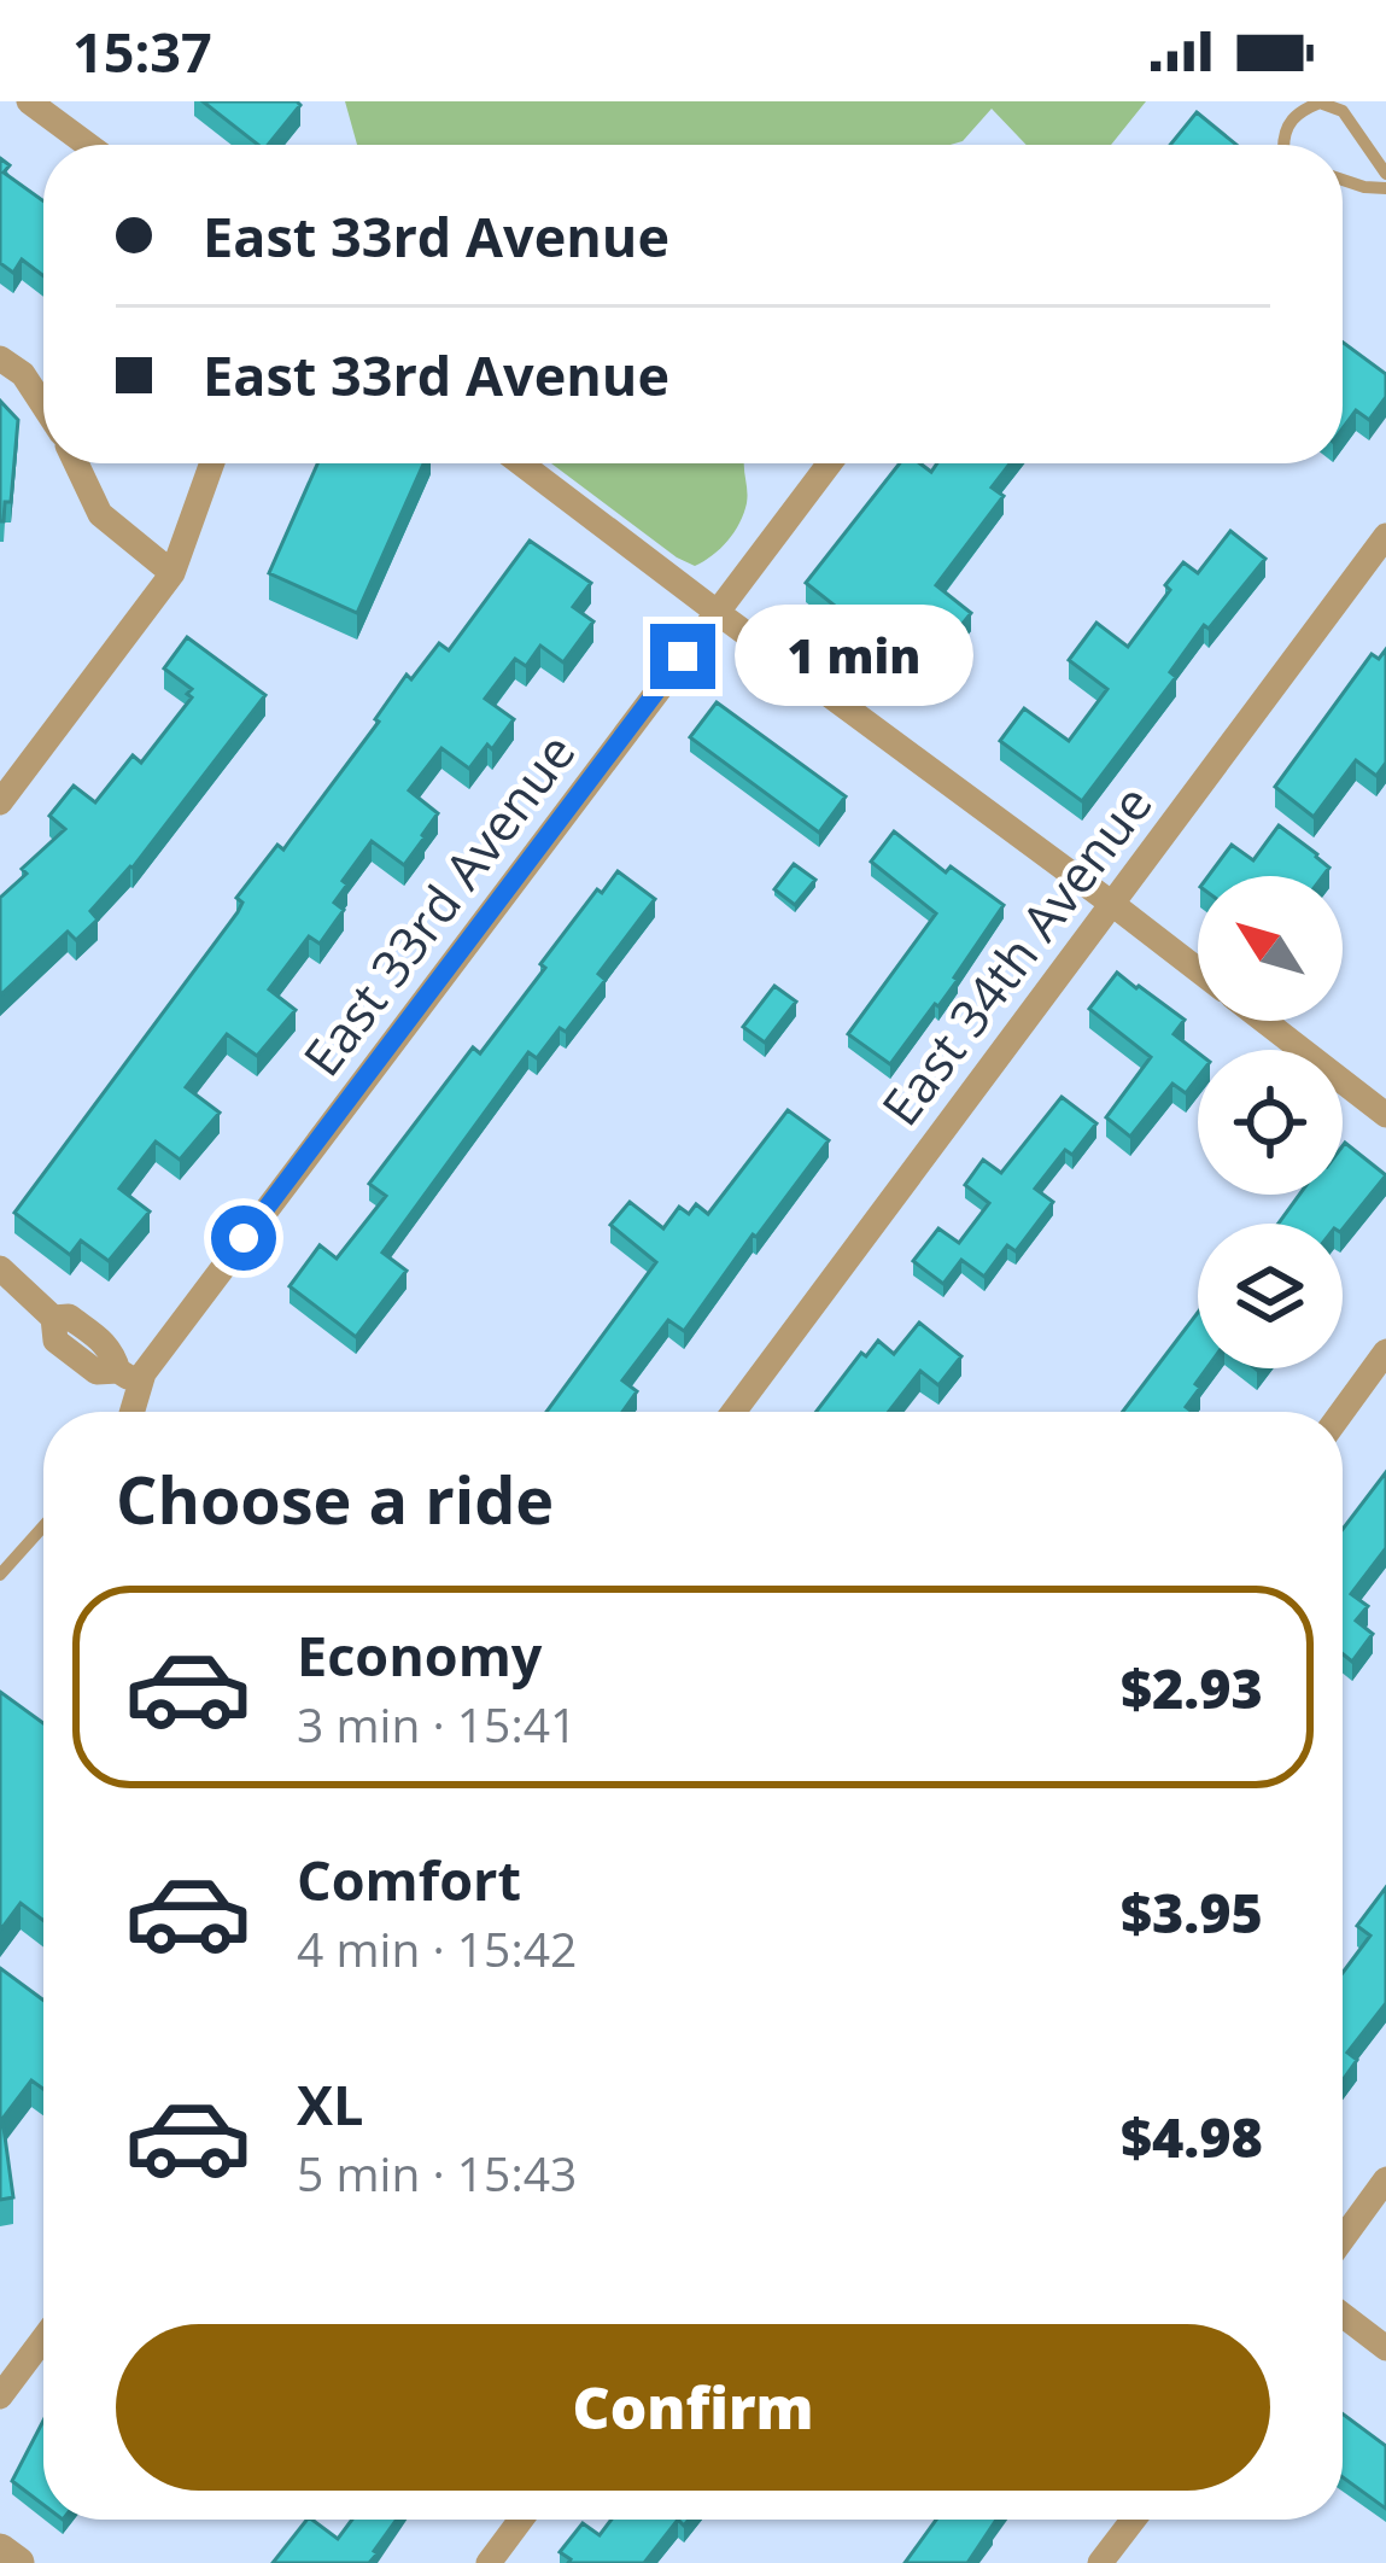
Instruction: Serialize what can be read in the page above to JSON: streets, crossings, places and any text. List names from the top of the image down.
{
  "streets": {
    "street": ["East 33rd Avenue", "East 34th Avenue"]
  },
  "north": "top left",
  "page": {
    "status": "15:37",
    "banner": ["East 33rd Avenue", "East 33rd Avenue"],
    "bubble": "1 min",
    "heading": "Choose a ride",
    "list": [
      {
        "name": "Economy",
        "note": "3 min · 15:41",
        "value": "$2.93"
      },
      {
        "name": "Comfort",
        "note": "4 min · 15:42",
        "value": "$3.95"
      },
      {
        "name": "XL",
        "note": "5 min · 15:43",
        "value": "$4.98"
      }
    ],
    "buttons": "Confirm"
  }
}
